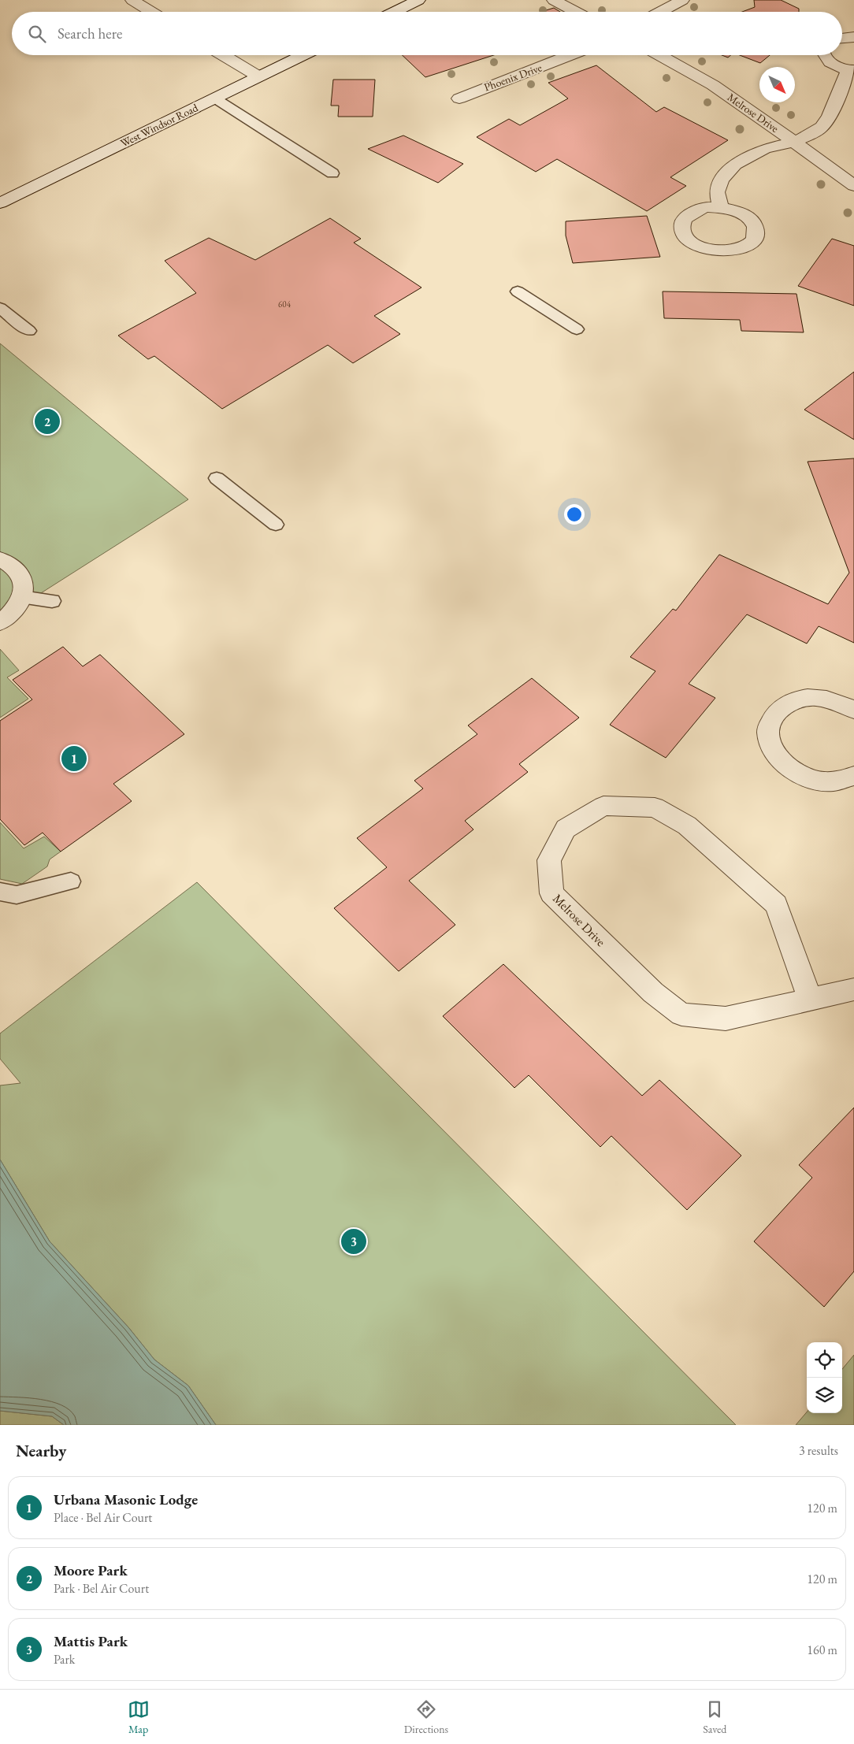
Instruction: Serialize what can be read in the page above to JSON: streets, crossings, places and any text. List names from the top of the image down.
{
  "streets": {
    "street": ["Phoenix Drive", "Melrose Drive", "West Windsor Road"]
  },
  "house_numbers": ["604"],
  "north": "bottom right",
  "page": {
    "search": "Search here",
    "pins": ["2", "1", "3"],
    "heading": ["Nearby", "3 results"],
    "list": [
      {
        "mark": "1",
        "name": "Urbana Masonic Lodge",
        "note": "Place · Bel Air Court",
        "value": "120 m"
      },
      {
        "mark": "2",
        "name": "Moore Park",
        "note": "Park · Bel Air Court",
        "value": "120 m"
      },
      {
        "mark": "3",
        "name": "Mattis Park",
        "note": "Park",
        "value": "160 m"
      }
    ],
    "nav": ["Map", "Directions", "Saved"]
  }
}
